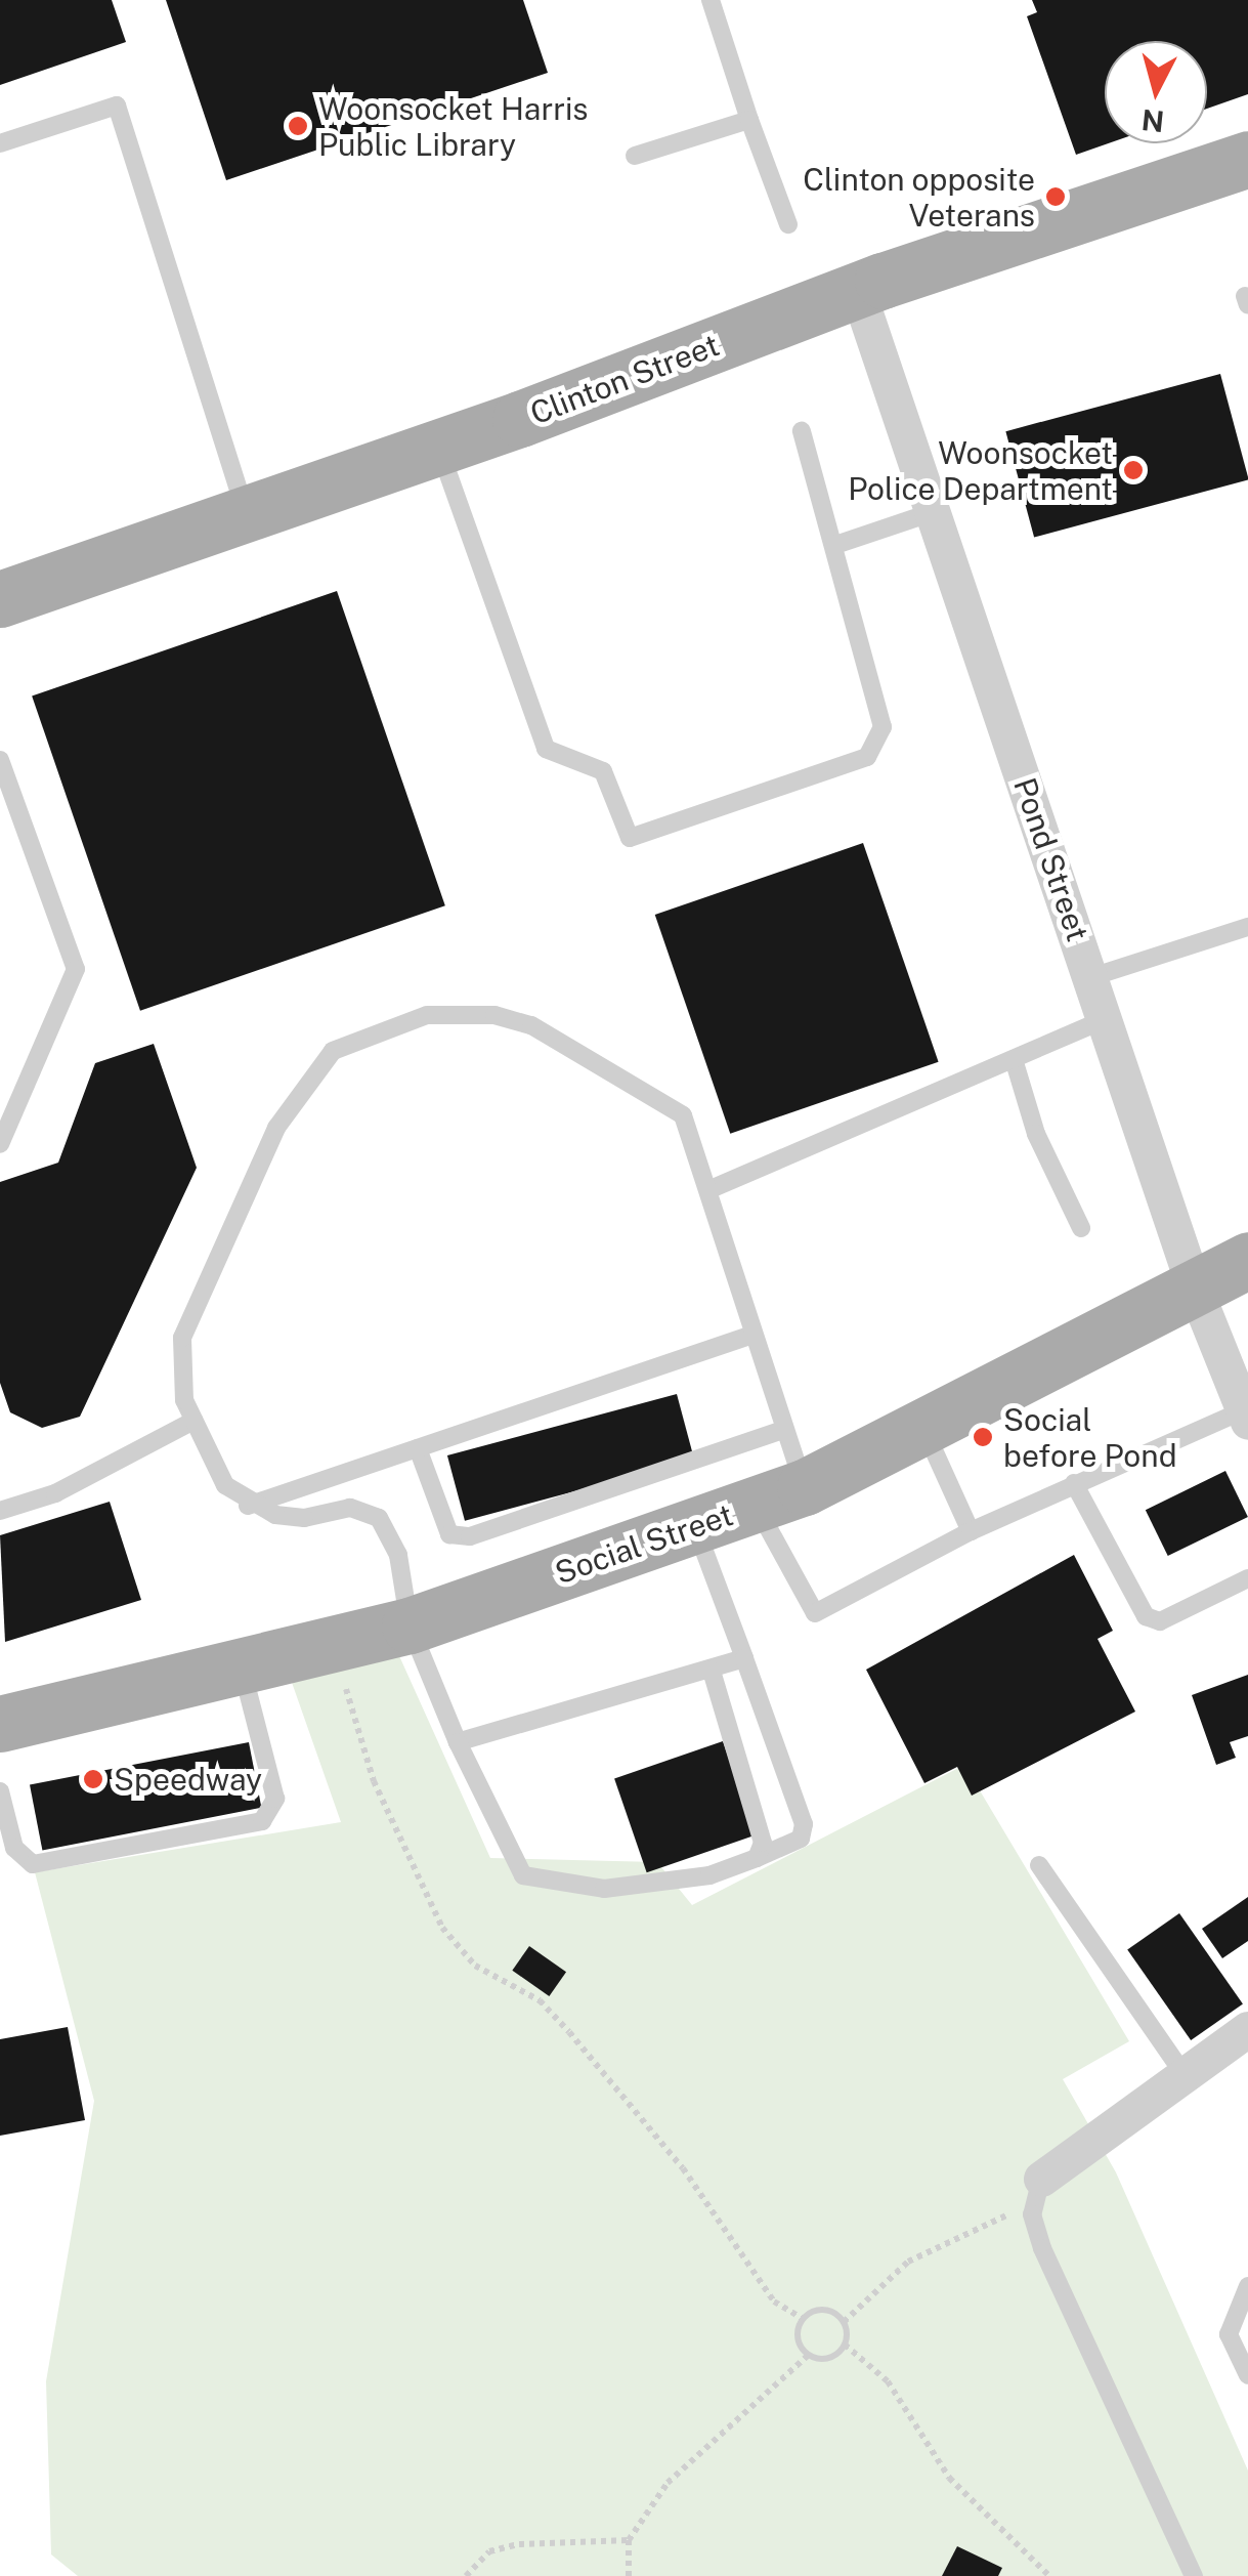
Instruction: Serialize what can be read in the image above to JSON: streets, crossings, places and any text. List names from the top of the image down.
{
  "streets": {
    "main road": ["Clinton Street", "Social Street"],
    "street": ["Pond Street"]
  },
  "crossings": [
    ["Clinton Street", "Pond Street"],
    ["Pond Street", "Social Street"]
  ],
  "places": [
    "Woonsocket Harris Public Library",
    "Clinton opposite Veterans",
    "Woonsocket Police Department",
    "Social before Pond",
    "Speedway"
  ],
  "north": "bottom"
}
